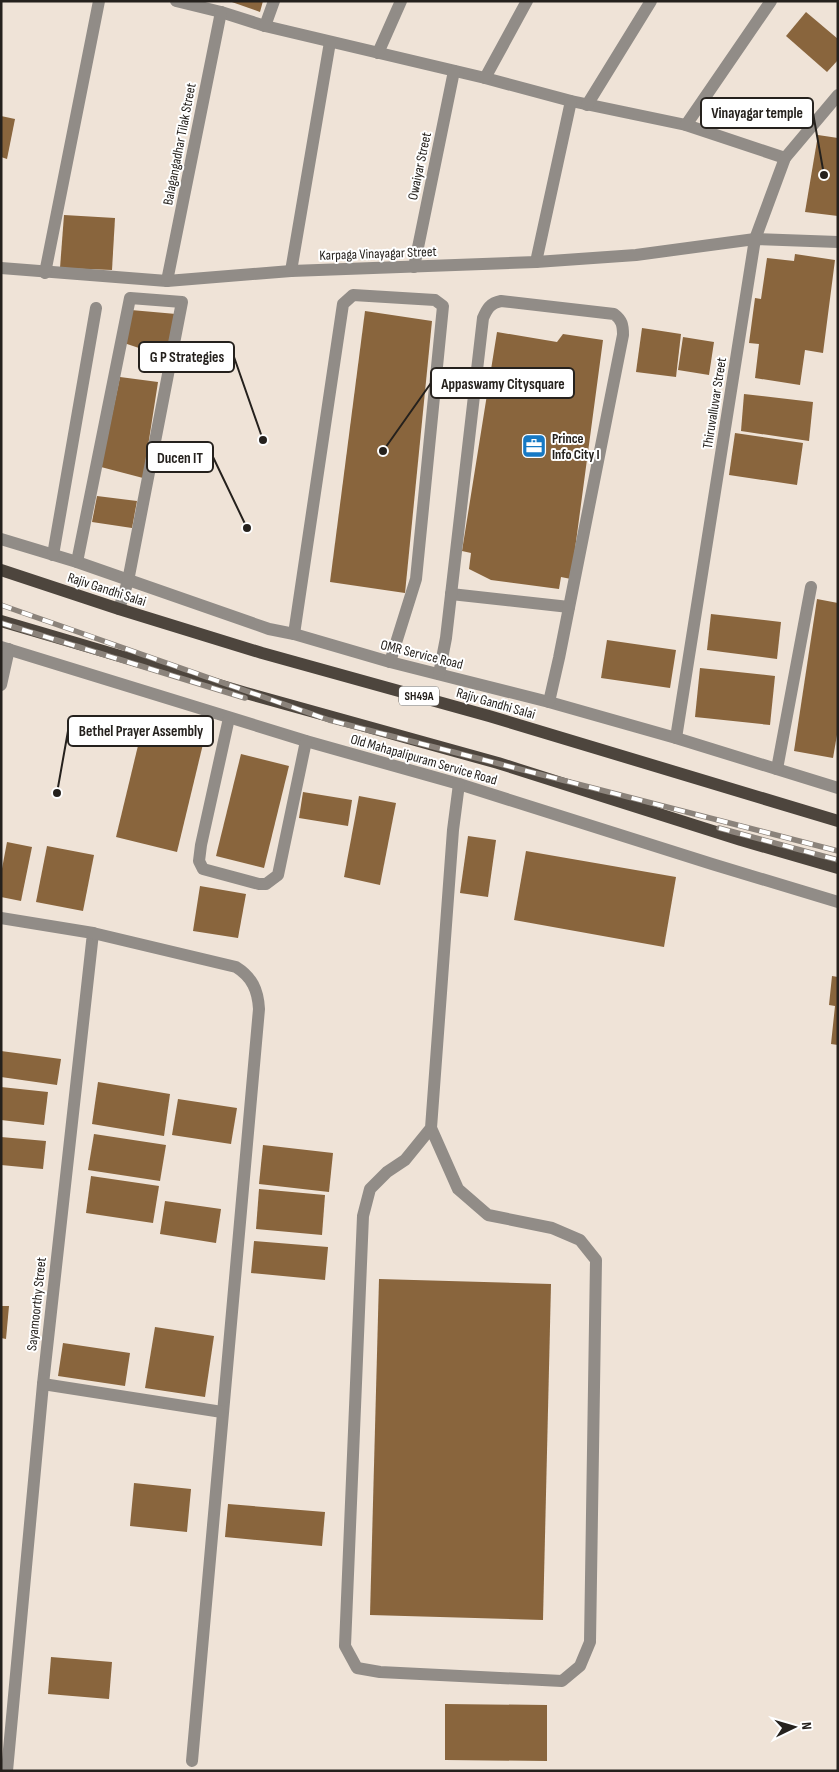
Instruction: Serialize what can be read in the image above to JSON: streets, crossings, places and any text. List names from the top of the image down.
{
  "streets": {
    "main road": ["Rajiv Gandhi Salai", "SH49A"],
    "street": [
      "Balagangadhar Tilak Street",
      "Owaiyar Street",
      "Karpaga Vinayagar Street",
      "Thiruvalluvar Street",
      "OMR Service Road",
      "Old Mahapalipuram Service Road",
      "Sayamoorthy Street"
    ]
  },
  "crossings": [
    ["Balagangadhar Tilak Street", "Karpaga Vinayagar Street"],
    ["Owaiyar Street", "Karpaga Vinayagar Street"],
    ["Karpaga Vinayagar Street", "Thiruvalluvar Street"],
    ["Thiruvalluvar Street", "OMR Service Road"]
  ],
  "places": {
    "other": [
      "Vinayagar temple",
      "G P Strategies",
      "Appaswamy Citysquare",
      "Ducen IT",
      "Bethel Prayer Assembly"
    ],
    "office": ["Prince Info City I"]
  },
  "north": "right"
}
